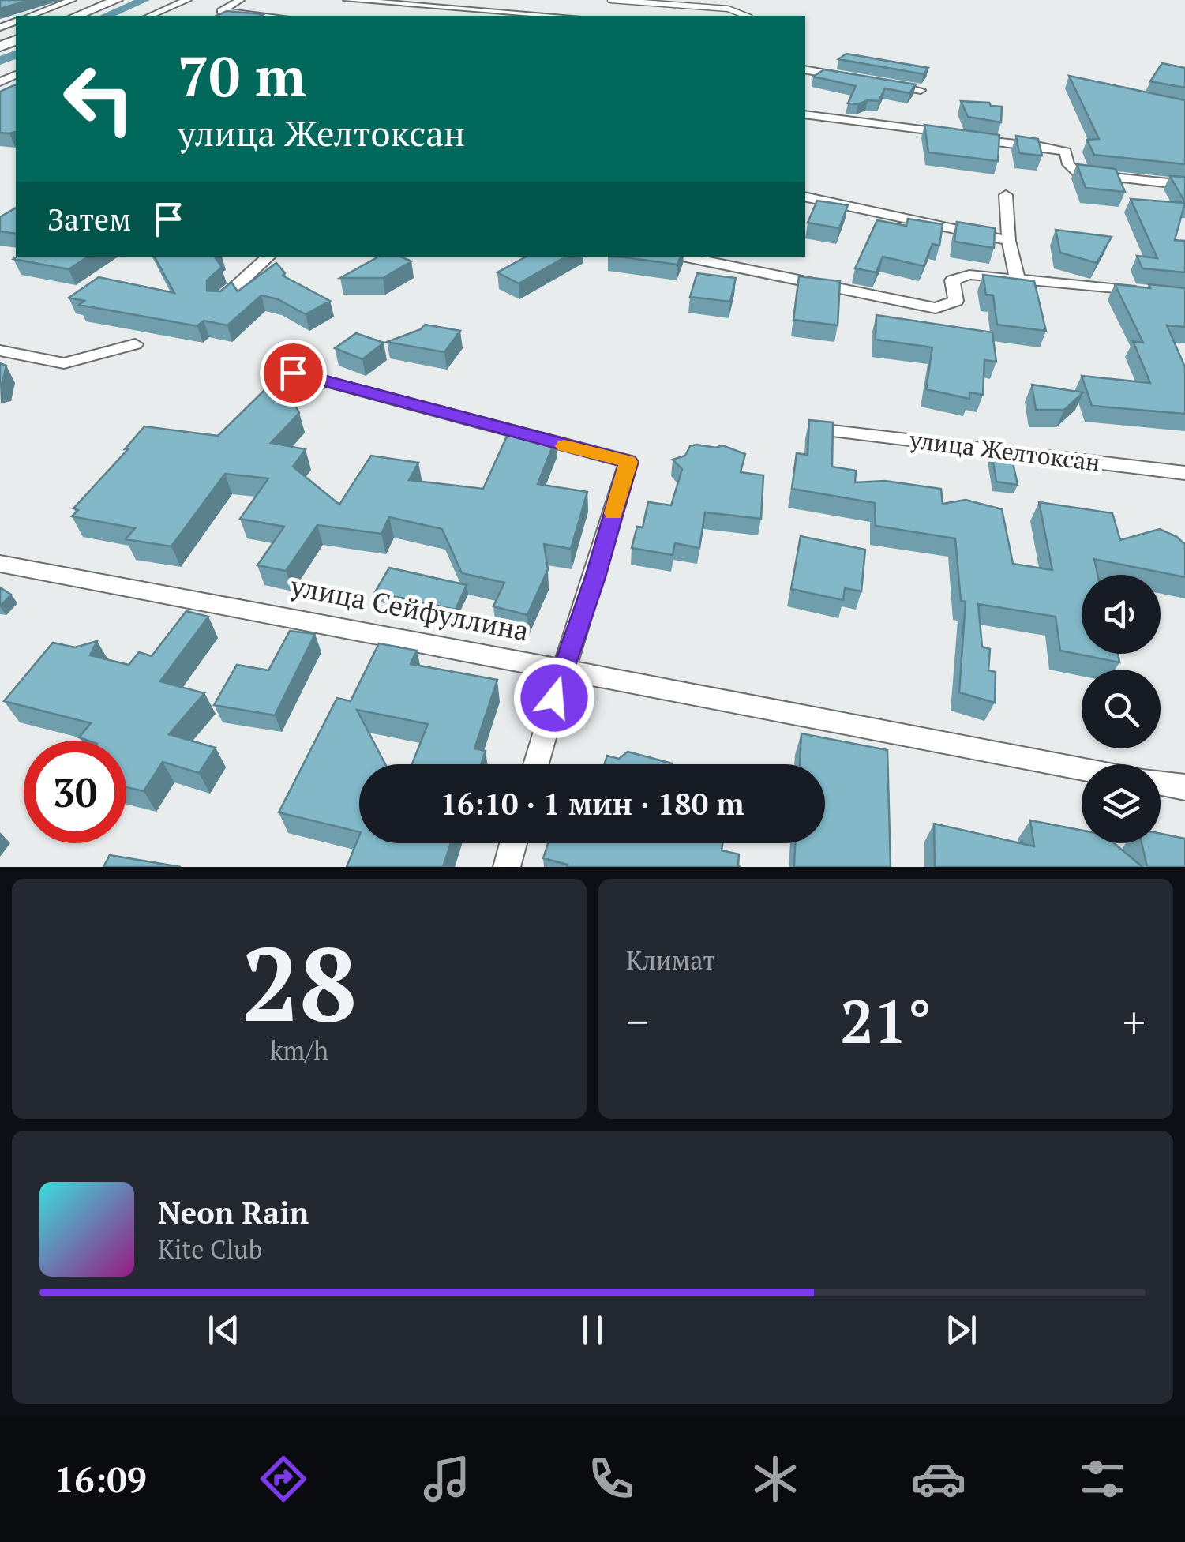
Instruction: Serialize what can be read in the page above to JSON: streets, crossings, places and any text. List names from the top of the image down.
{
  "streets": {
    "street": ["улица Желтоксан", "улица Сейфуллина"]
  },
  "page": {
    "turn": ["70 m", "улица Желтоксан"],
    "then": "Затем",
    "limit": "30",
    "trip": "16:10 · 1 мин · 180 m",
    "tile": [
      ["28", "km/h"],
      "Климат"
    ],
    "heat": ["−", "21°", "+"],
    "song": ["Neon Rain", "Kite Club"],
    "tabs": "16:09"
  }
}
